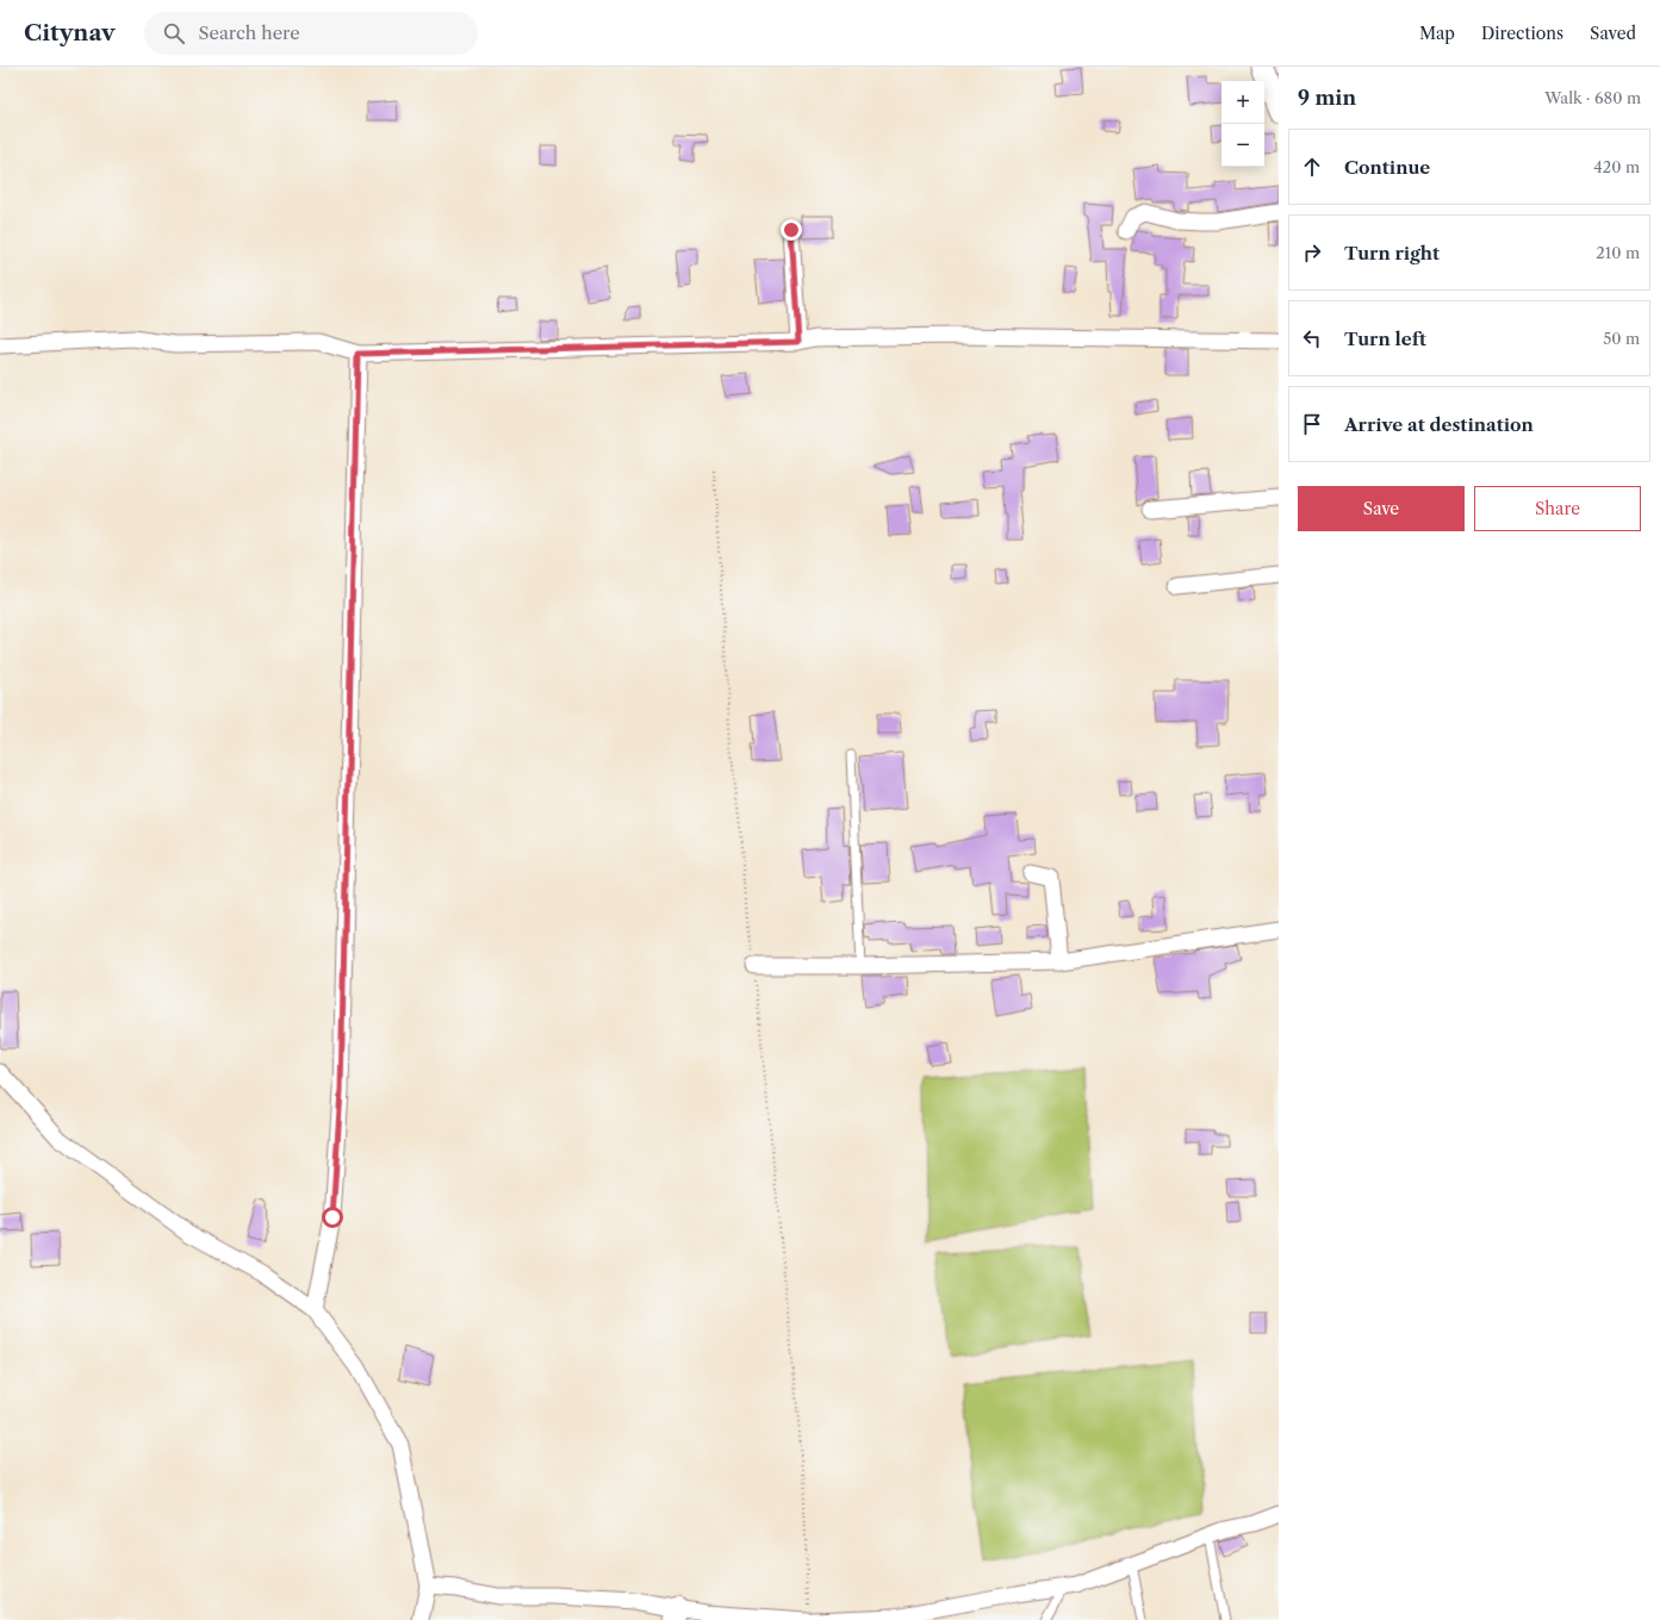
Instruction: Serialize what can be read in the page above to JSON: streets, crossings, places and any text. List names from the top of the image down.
{
  "page": {
    "header": "Citynav",
    "search": "Search here",
    "nav": ["Map", "Directions", "Saved"],
    "heading": ["9 min", "Walk · 680 m"],
    "map_buttons": ["+", "−"],
    "list": [
      ["Continue", "420 m"],
      ["Turn right", "210 m"],
      ["Turn left", "50 m"],
      "Arrive at destination"
    ],
    "buttons": ["Save", "Share"]
  }
}
